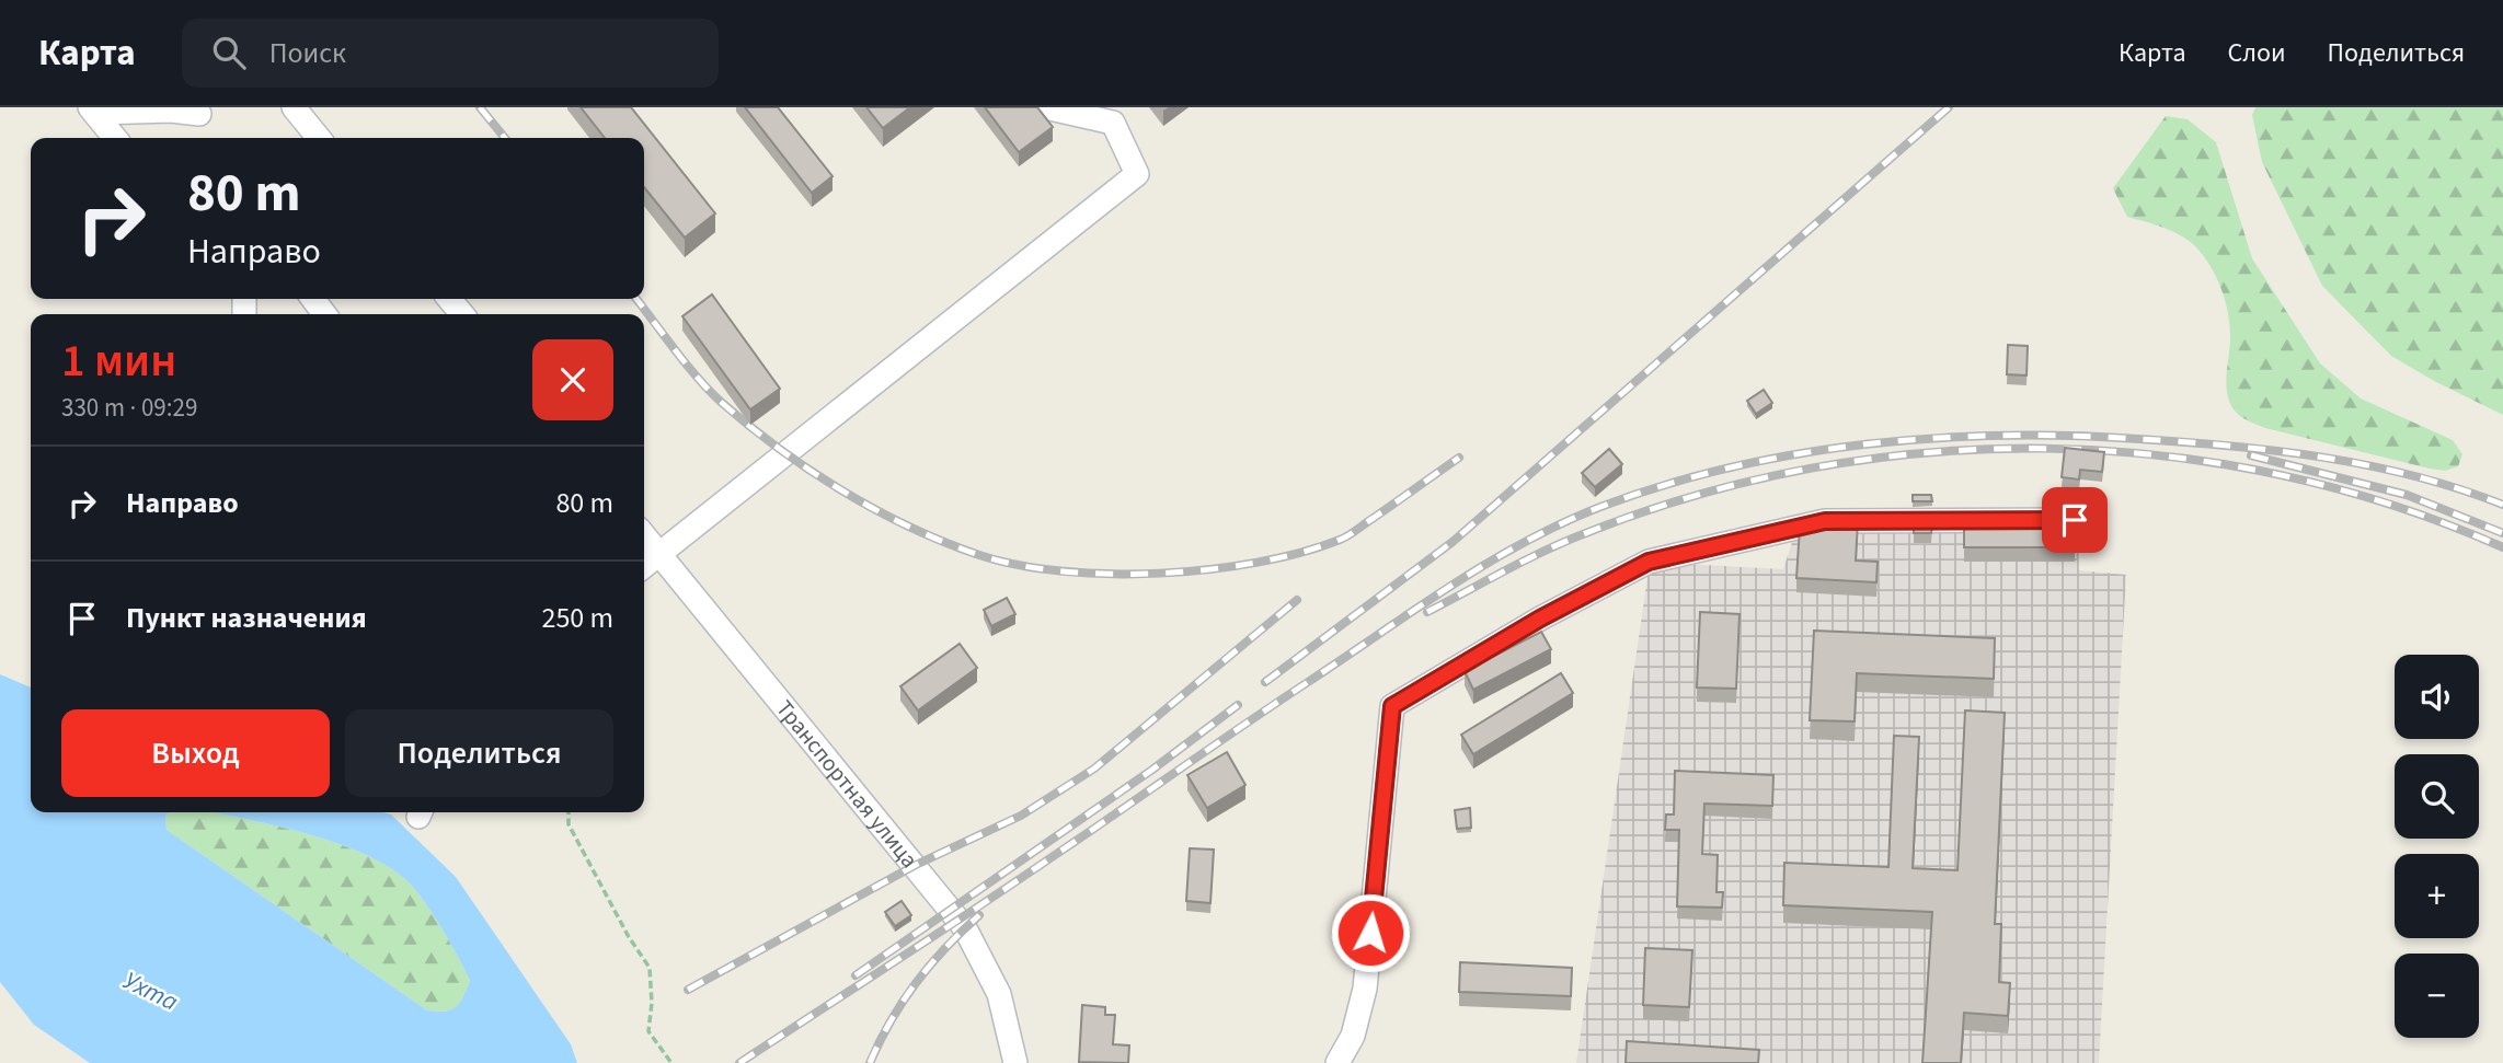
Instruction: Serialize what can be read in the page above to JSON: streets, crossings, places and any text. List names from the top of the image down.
{
  "streets": {
    "street": ["Транспортная улица"]
  },
  "water": ["Ухта"],
  "page": {
    "header": "Карта",
    "search": "Поиск",
    "nav": ["Карта", "Слои", "Поделиться"],
    "turn": ["80 m", "Направо"],
    "heading": ["1 мин", "330 m · 09:29"],
    "list": [
      {
        "name": "Направо",
        "value": "80 m"
      },
      {
        "name": "Пункт назначения",
        "value": "250 m"
      }
    ],
    "map_buttons": ["+", "−"],
    "buttons": ["Выход", "Поделиться"]
  }
}
